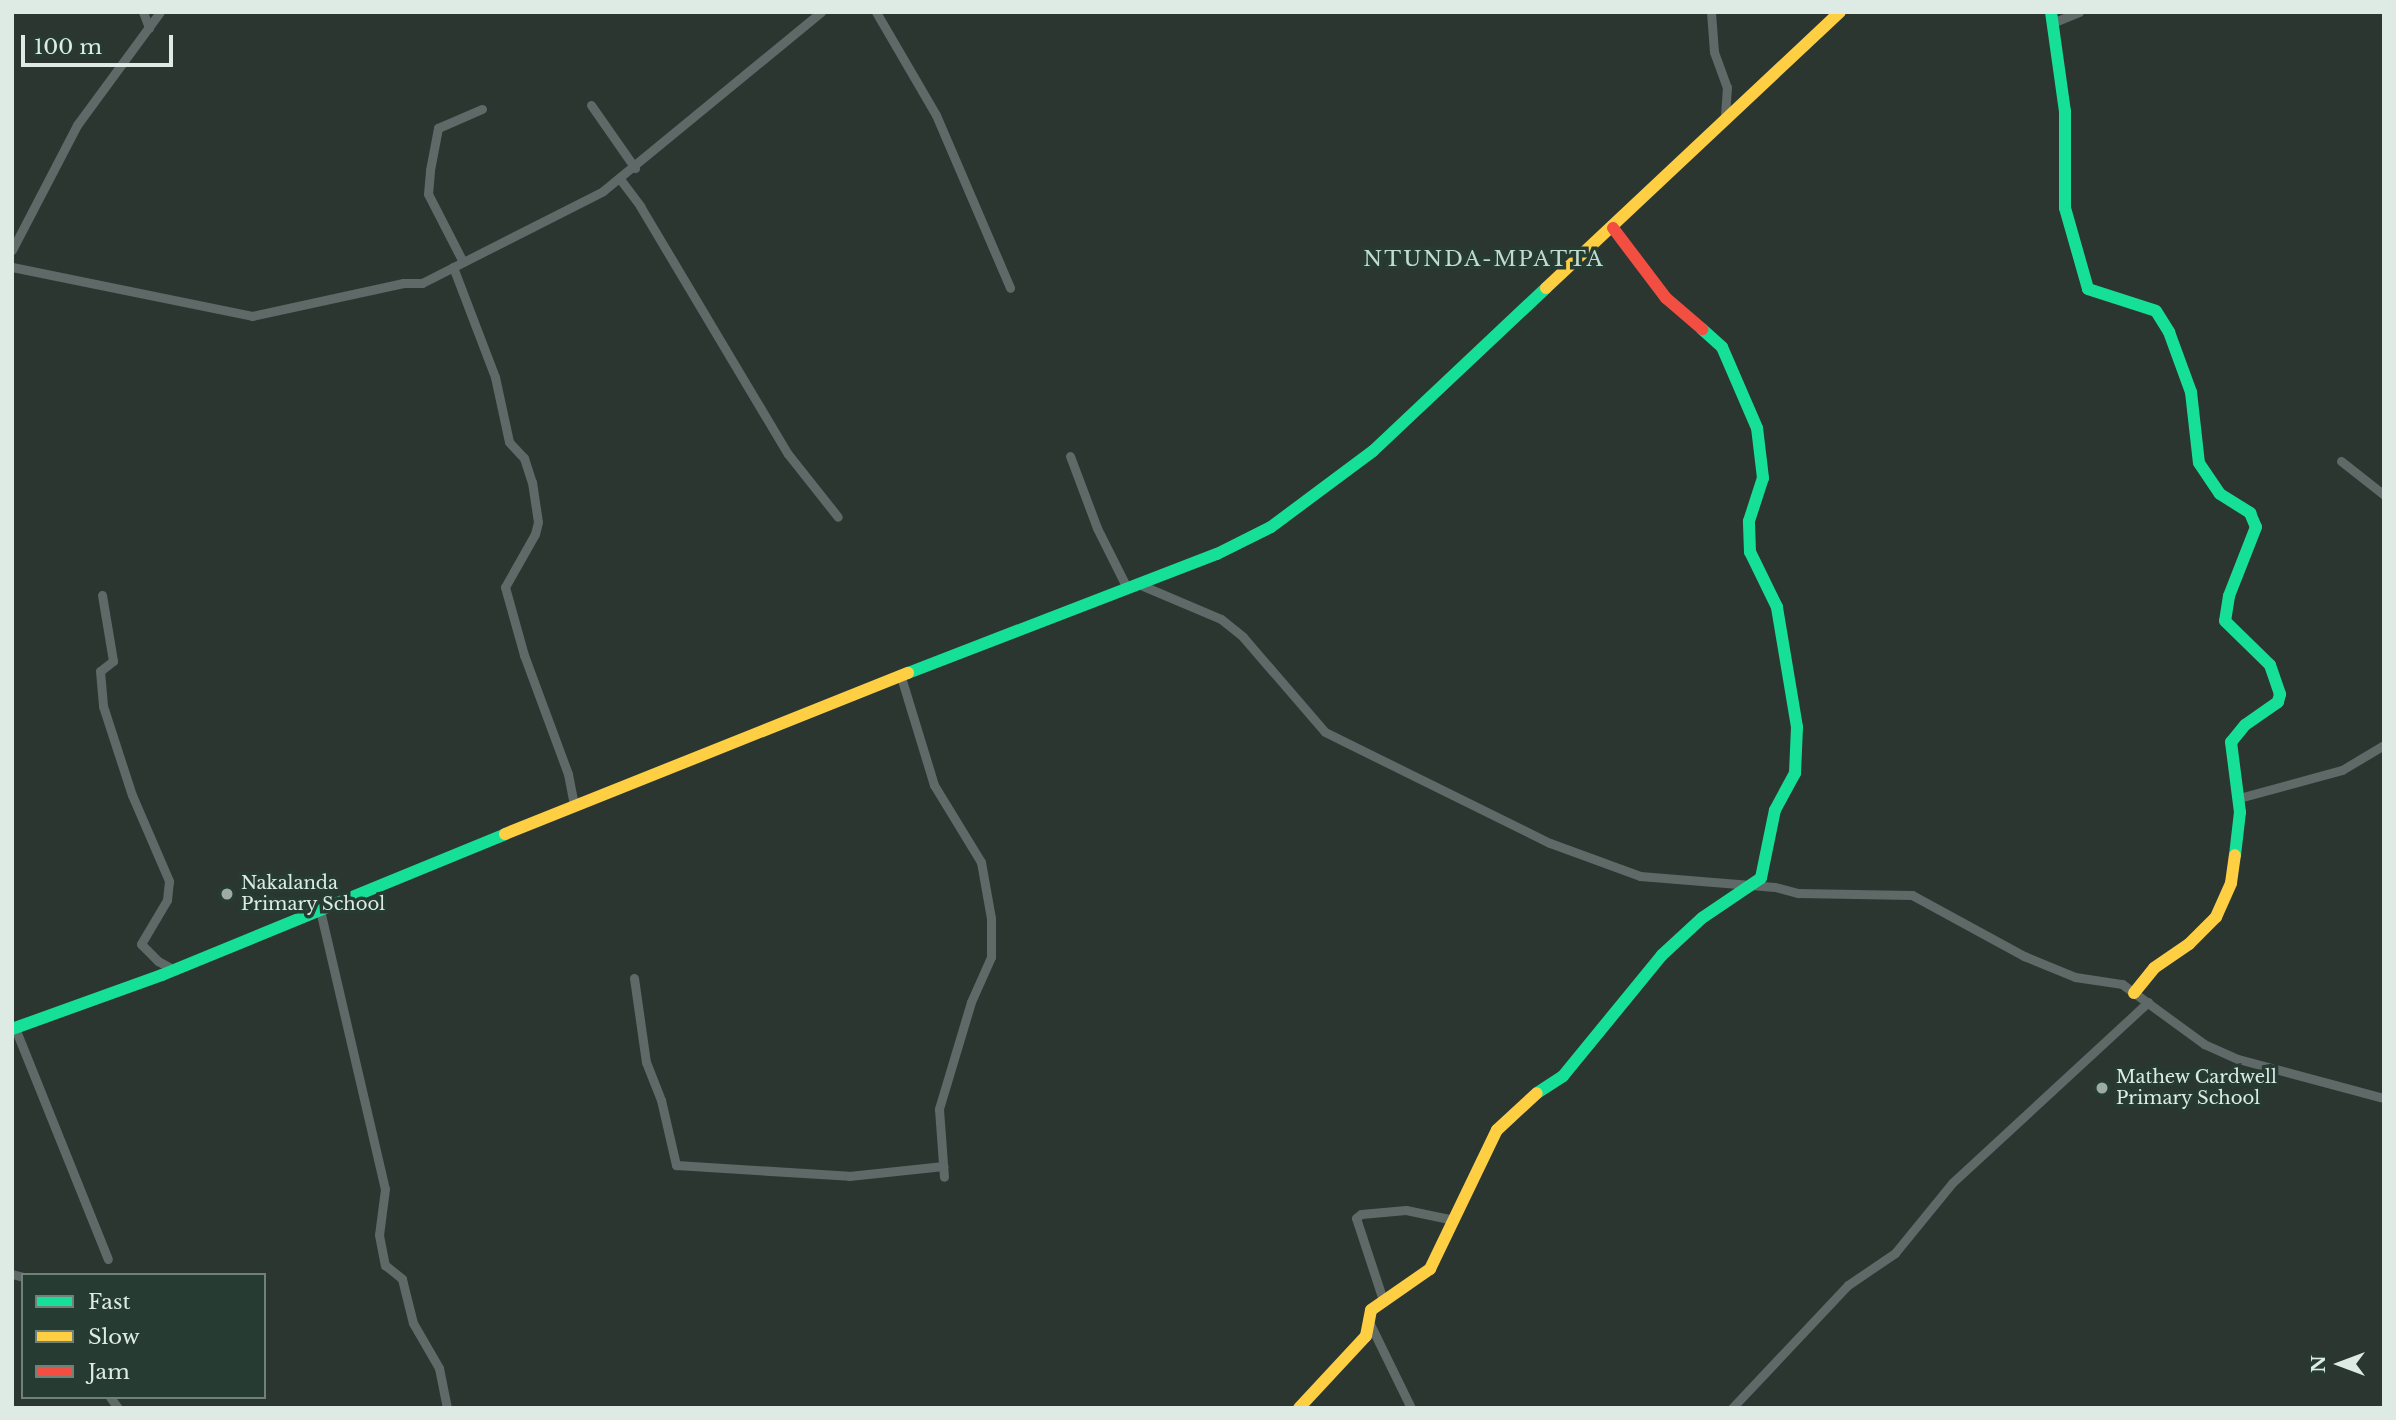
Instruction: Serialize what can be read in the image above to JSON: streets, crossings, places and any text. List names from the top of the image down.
{
  "districts": ["NTUNDA-MPATTA"],
  "places": ["Nakalanda Primary School", "Mathew Cardwell Primary School"],
  "legend": ["Fast", "Slow", "Jam"],
  "scale_bar": "100 m",
  "north": "left"
}
